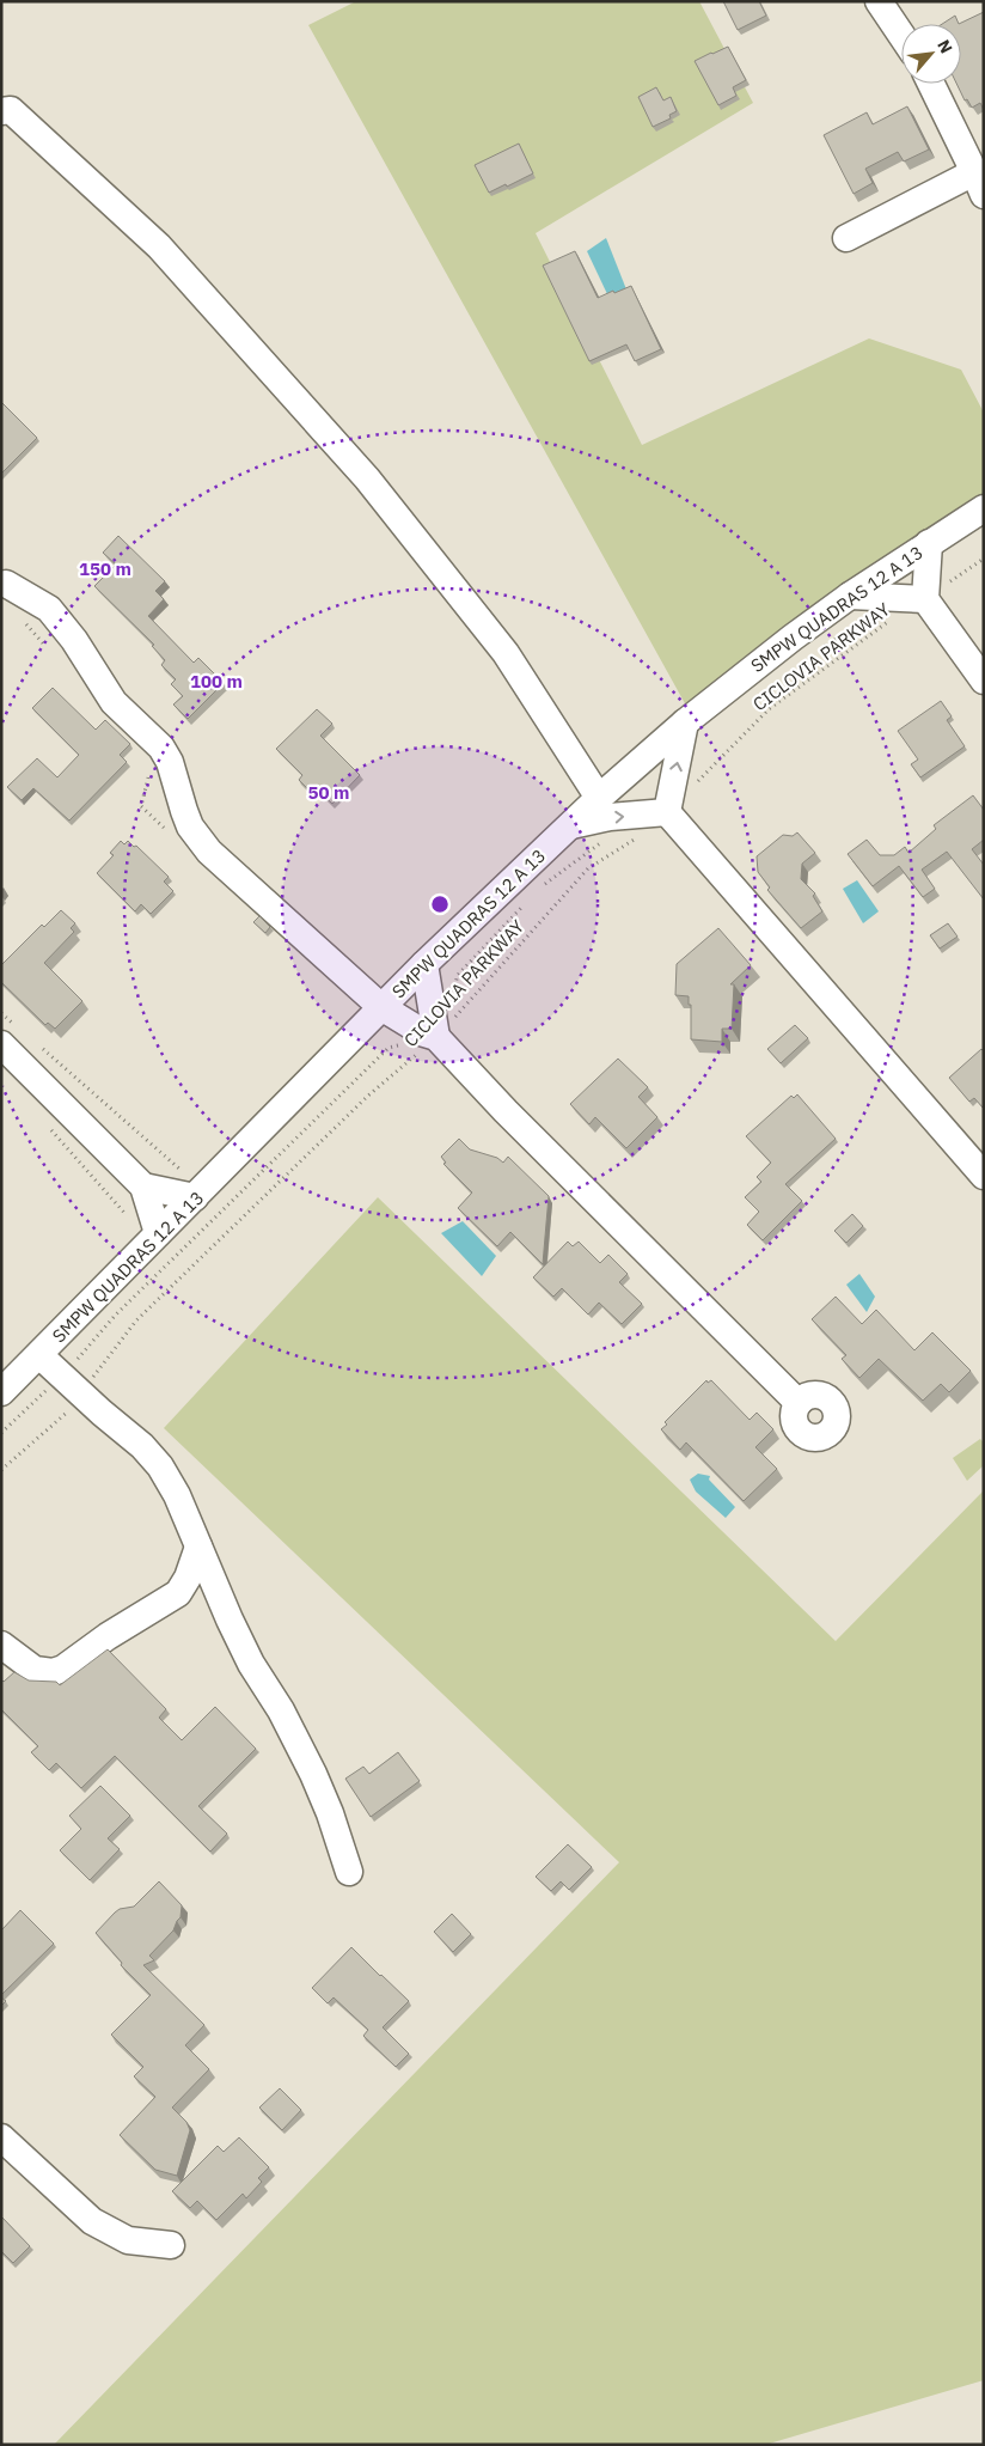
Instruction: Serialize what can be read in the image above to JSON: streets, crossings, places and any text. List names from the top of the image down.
{
  "streets": {
    "street": ["SMPW QUADRAS 12 A 13"],
    "path": ["CICLOVIA PARKWAY"]
  },
  "north": "top right",
  "rings": ["150 m", "100 m", "50 m"]
}
